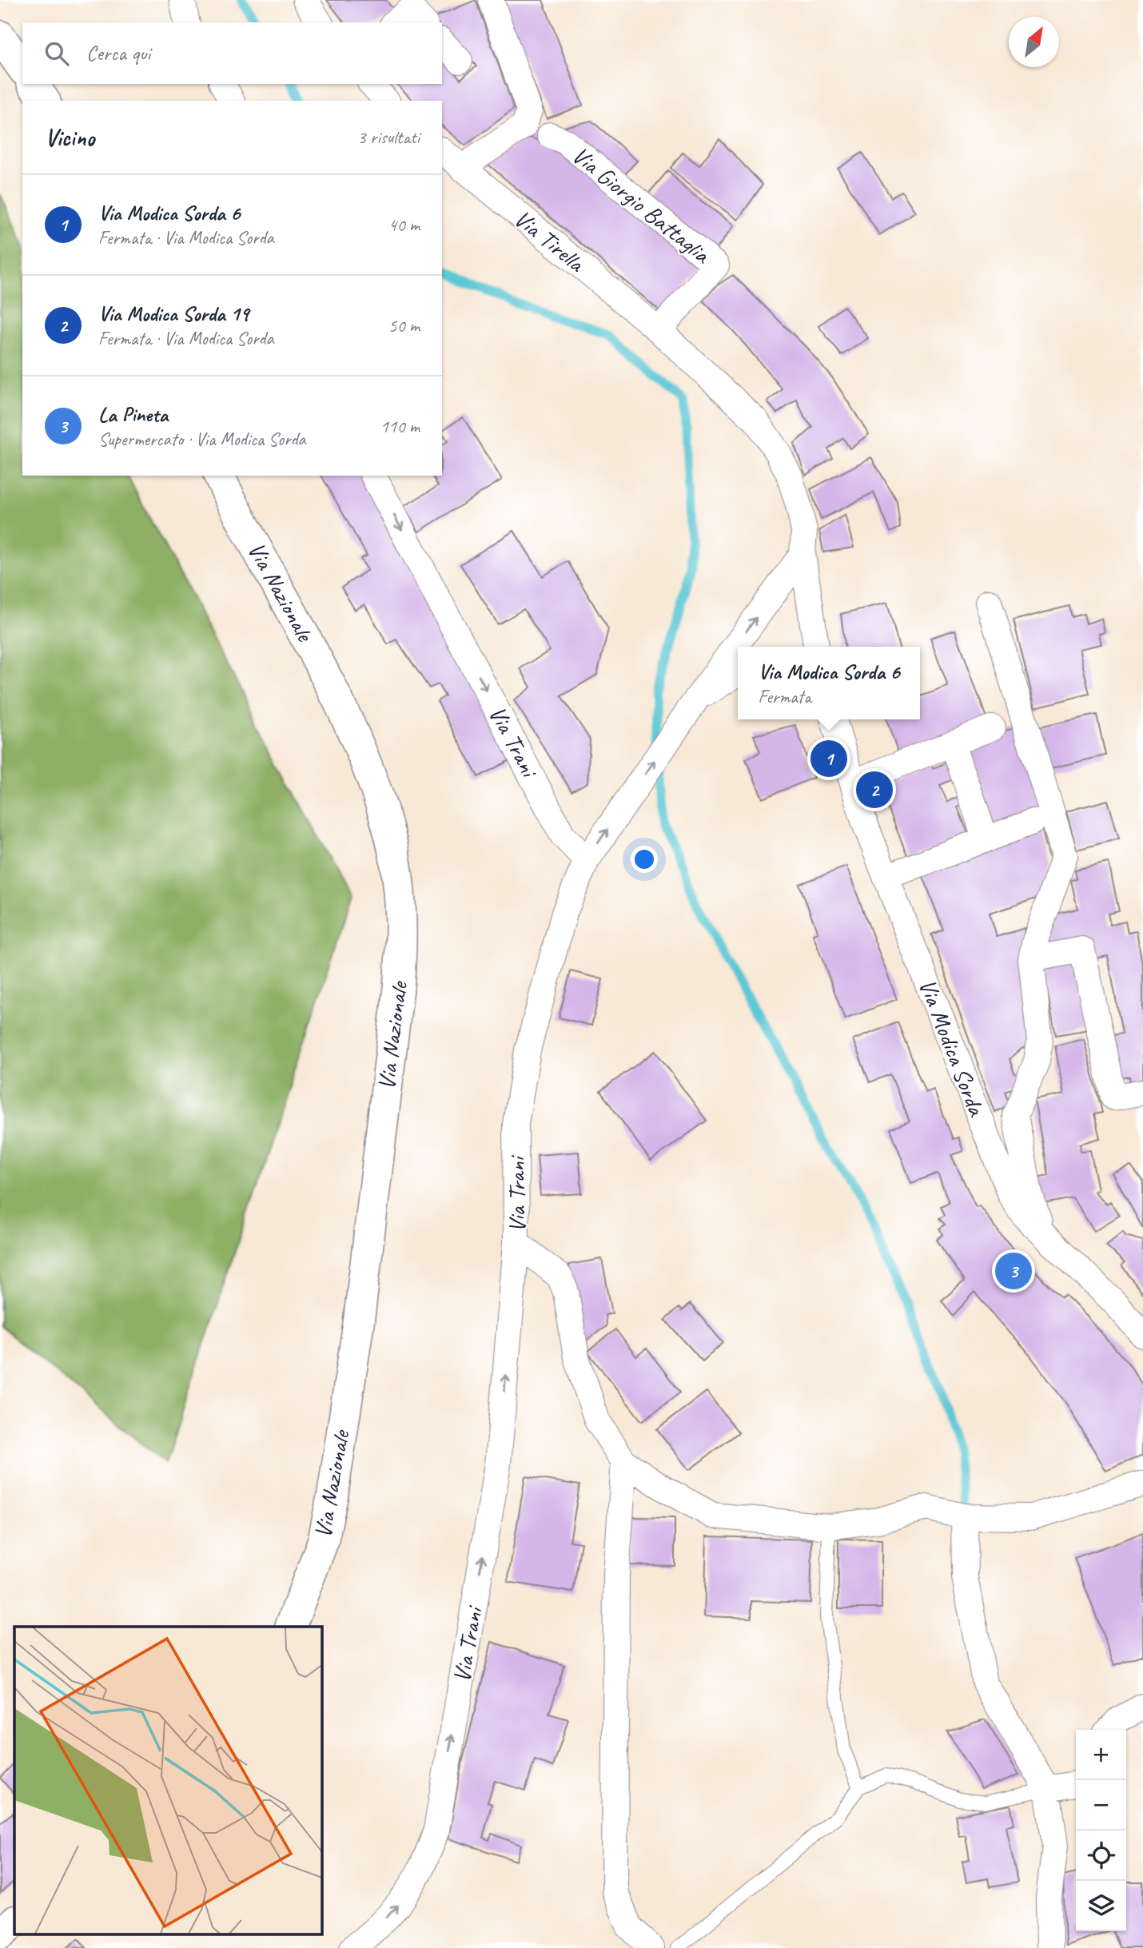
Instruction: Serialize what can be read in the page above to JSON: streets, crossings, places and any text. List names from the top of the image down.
{
  "streets": {
    "street": [
      "Via Giorgio Battaglia",
      "Via Tirella",
      "Via Nazionale",
      "Via Trani",
      "Via Modica Sorda"
    ]
  },
  "crossings": [
    ["Via Giorgio Battaglia", "Via Tirella"]
  ],
  "north": "top right",
  "page": {
    "search": "Cerca qui",
    "heading": ["Vicino", "3 risultati"],
    "list": [
      {
        "mark": "1",
        "name": "Via Modica Sorda 6",
        "note": "Fermata · Via Modica Sorda",
        "value": "40 m"
      },
      {
        "mark": "2",
        "name": "Via Modica Sorda 19",
        "note": "Fermata · Via Modica Sorda",
        "value": "50 m"
      },
      {
        "mark": "3",
        "name": "La Pineta",
        "note": "Supermercato · Via Modica Sorda",
        "value": "110 m"
      }
    ],
    "popup": ["Via Modica Sorda 6", "Fermata"],
    "pins": ["1", "2", "3"],
    "map_buttons": ["+", "−"]
  }
}
